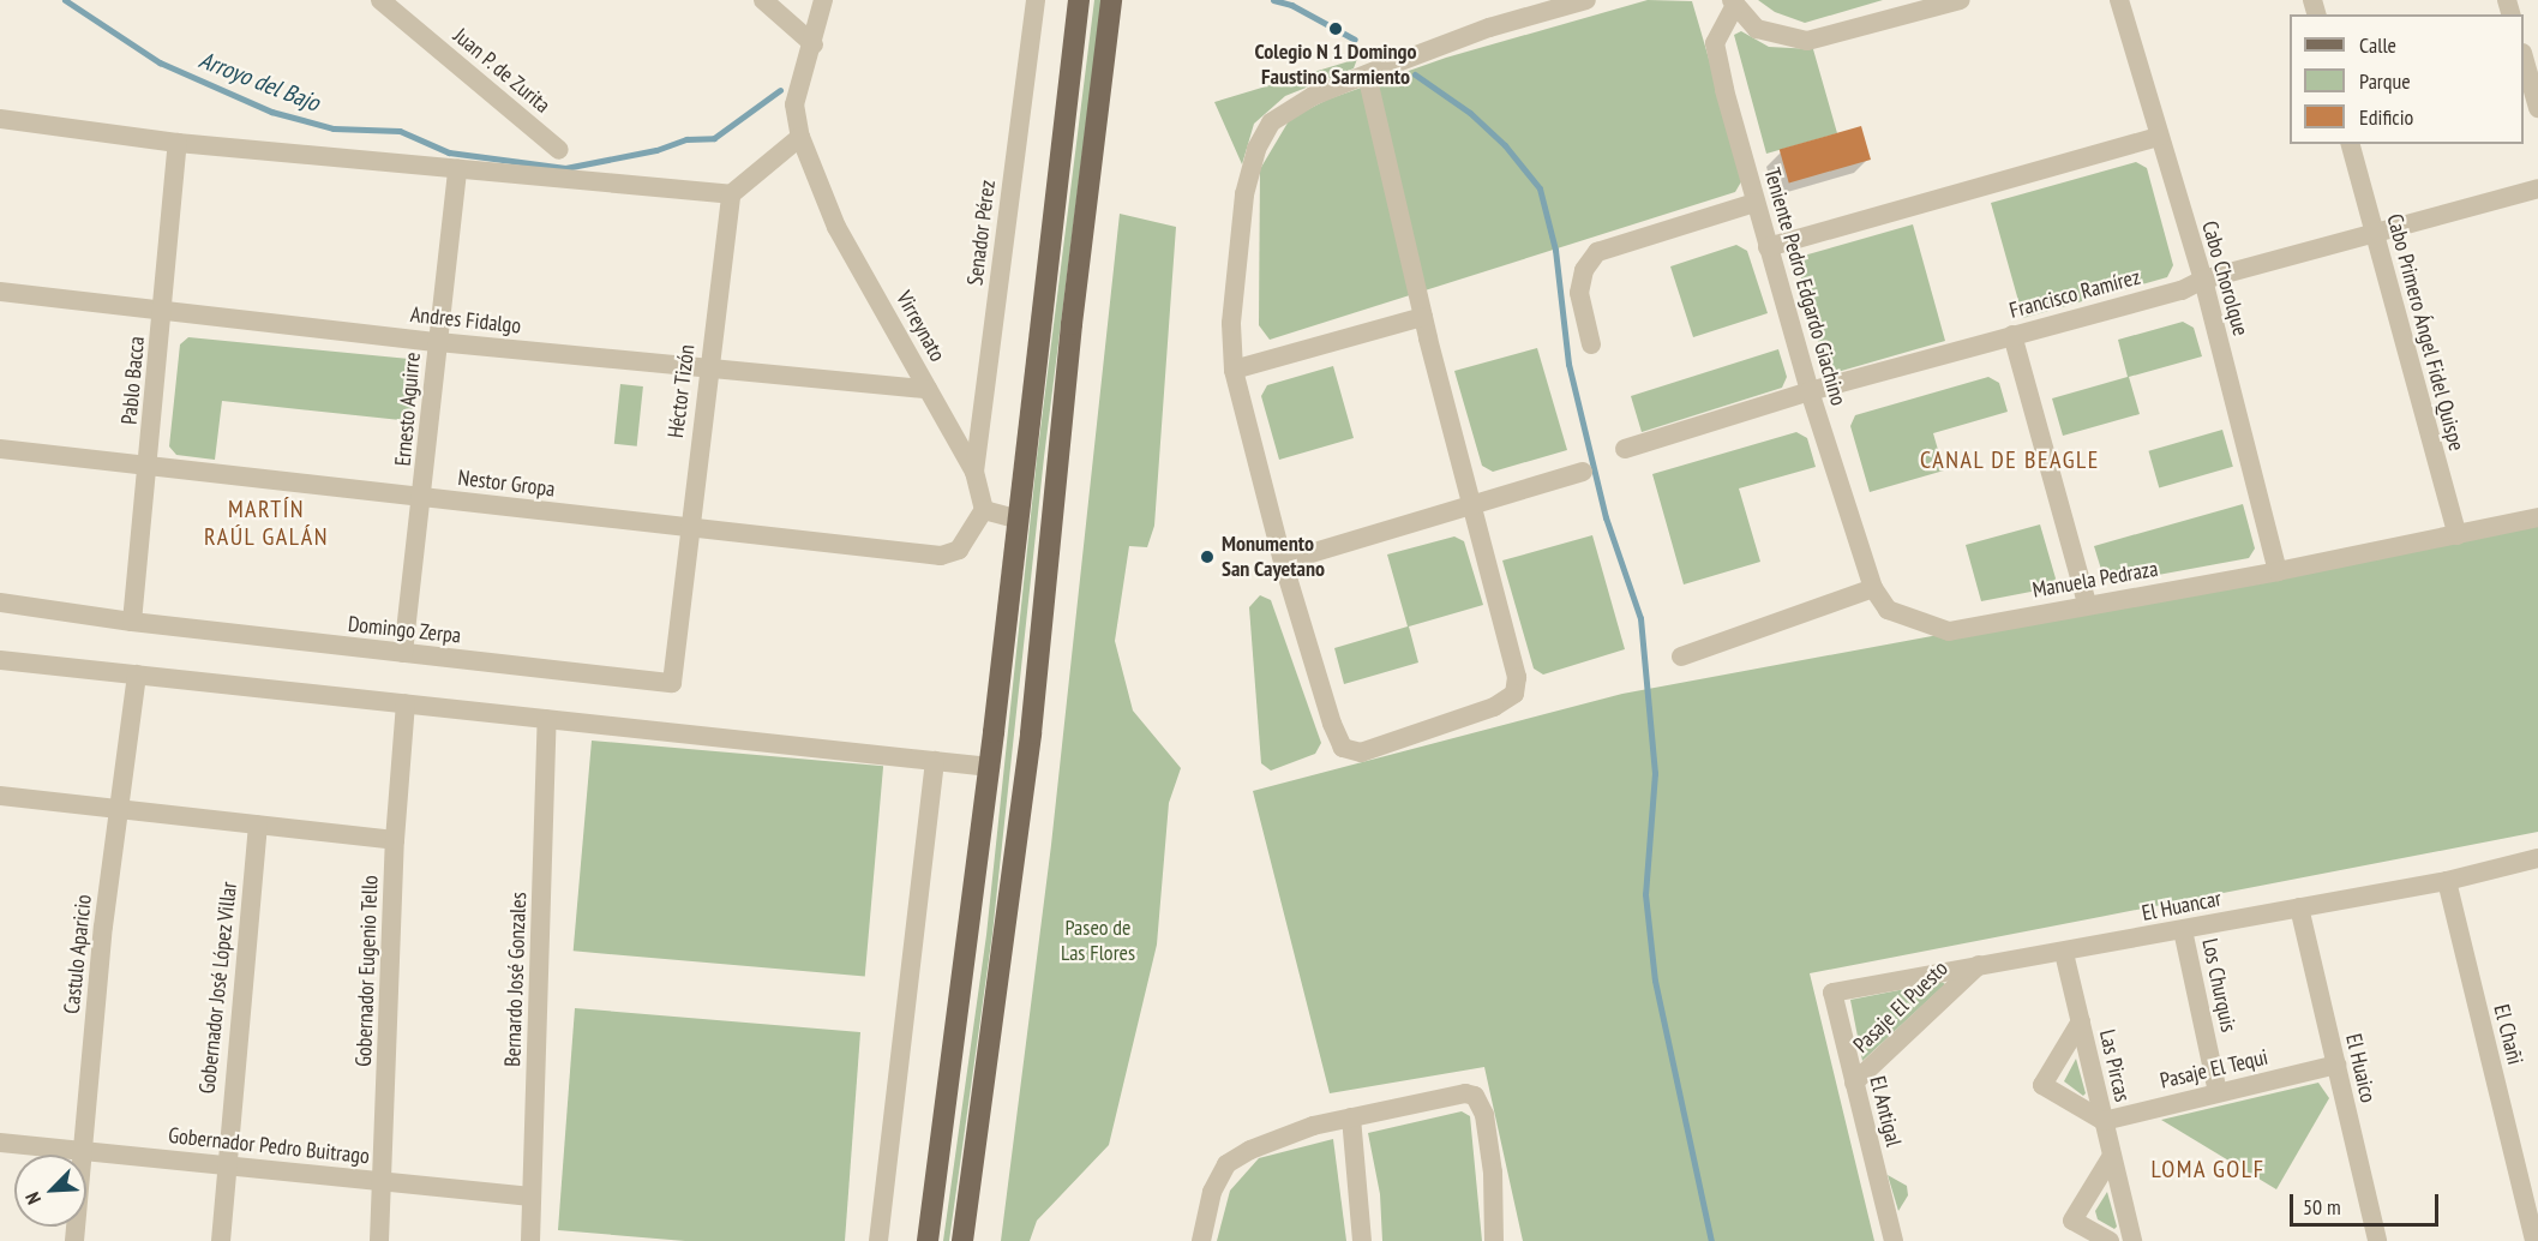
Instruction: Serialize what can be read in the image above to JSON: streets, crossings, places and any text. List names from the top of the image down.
{
  "streets": {
    "street": [
      "Juan P. de Zurita",
      "Senador Pérez",
      "Cabo Chorolque",
      "Teniente Pedro Edgardo Giachino",
      "Francisco Ramírez",
      "Andres Fidalgo",
      "Virreynato",
      "Cabo Primero Ángel Fidel Quispe",
      "Pablo Bacca",
      "Héctor Tizón",
      "Ernesto Aguirre",
      "Nestor Gropa",
      "Manuela Pedraza",
      "Domingo Zerpa",
      "El Huancar",
      "Castulo Aparicio",
      "Gobernador Eugenio Tello",
      "Bernardo José Gonzales",
      "Los Churquis",
      "Gobernador José López Villar",
      "Pasaje El Puesto",
      "El Chañi",
      "Las Pircas",
      "El Huaico",
      "Pasaje El Tequi",
      "El Antigal",
      "Gobernador Pedro Buitrago"
    ]
  },
  "crossings": [
    ["Senador Pérez", "Virreynato"],
    ["Cabo Chorolque", "Francisco Ramírez"],
    ["Cabo Chorolque", "Manuela Pedraza"],
    ["Teniente Pedro Edgardo Giachino", "Francisco Ramírez"],
    ["Teniente Pedro Edgardo Giachino", "Manuela Pedraza"],
    ["Francisco Ramírez", "Cabo Primero Ángel Fidel Quispe"],
    ["Andres Fidalgo", "Virreynato"],
    ["Andres Fidalgo", "Pablo Bacca"],
    ["Andres Fidalgo", "Héctor Tizón"],
    ["Andres Fidalgo", "Ernesto Aguirre"],
    ["Virreynato", "Nestor Gropa"],
    ["Cabo Primero Ángel Fidel Quispe", "Manuela Pedraza"],
    ["Pablo Bacca", "Nestor Gropa"],
    ["Pablo Bacca", "Domingo Zerpa"],
    ["Héctor Tizón", "Nestor Gropa"],
    ["Héctor Tizón", "Domingo Zerpa"],
    ["Ernesto Aguirre", "Nestor Gropa"],
    ["Ernesto Aguirre", "Domingo Zerpa"],
    ["El Huancar", "Los Churquis"],
    ["El Huancar", "Pasaje El Puesto"],
    ["El Huancar", "El Chañi"],
    ["El Huancar", "Las Pircas"],
    ["El Huancar", "El Huaico"],
    ["El Huancar", "El Antigal"],
    ["Castulo Aparicio", "Gobernador Pedro Buitrago"],
    ["Gobernador Eugenio Tello", "Gobernador Pedro Buitrago"],
    ["Bernardo José Gonzales", "Gobernador Pedro Buitrago"],
    ["Los Churquis", "Pasaje El Tequi"],
    ["Gobernador José López Villar", "Gobernador Pedro Buitrago"],
    ["Pasaje El Puesto", "El Antigal"],
    ["Las Pircas", "Pasaje El Tequi"],
    ["El Huaico", "Pasaje El Tequi"]
  ],
  "districts": ["CANAL DE BEAGLE", "MARTÍN RAÚL GALÁN", "LOMA GOLF"],
  "water": ["Arroyo del Bajo"],
  "parks": ["Paseo de Las Flores"],
  "places": ["Colegio N 1 Domingo Faustino Sarmiento", "Monumento San Cayetano"],
  "legend": ["Calle", "Parque", "Edificio"],
  "scale_bar": "50 m",
  "north": "bottom left"
}
